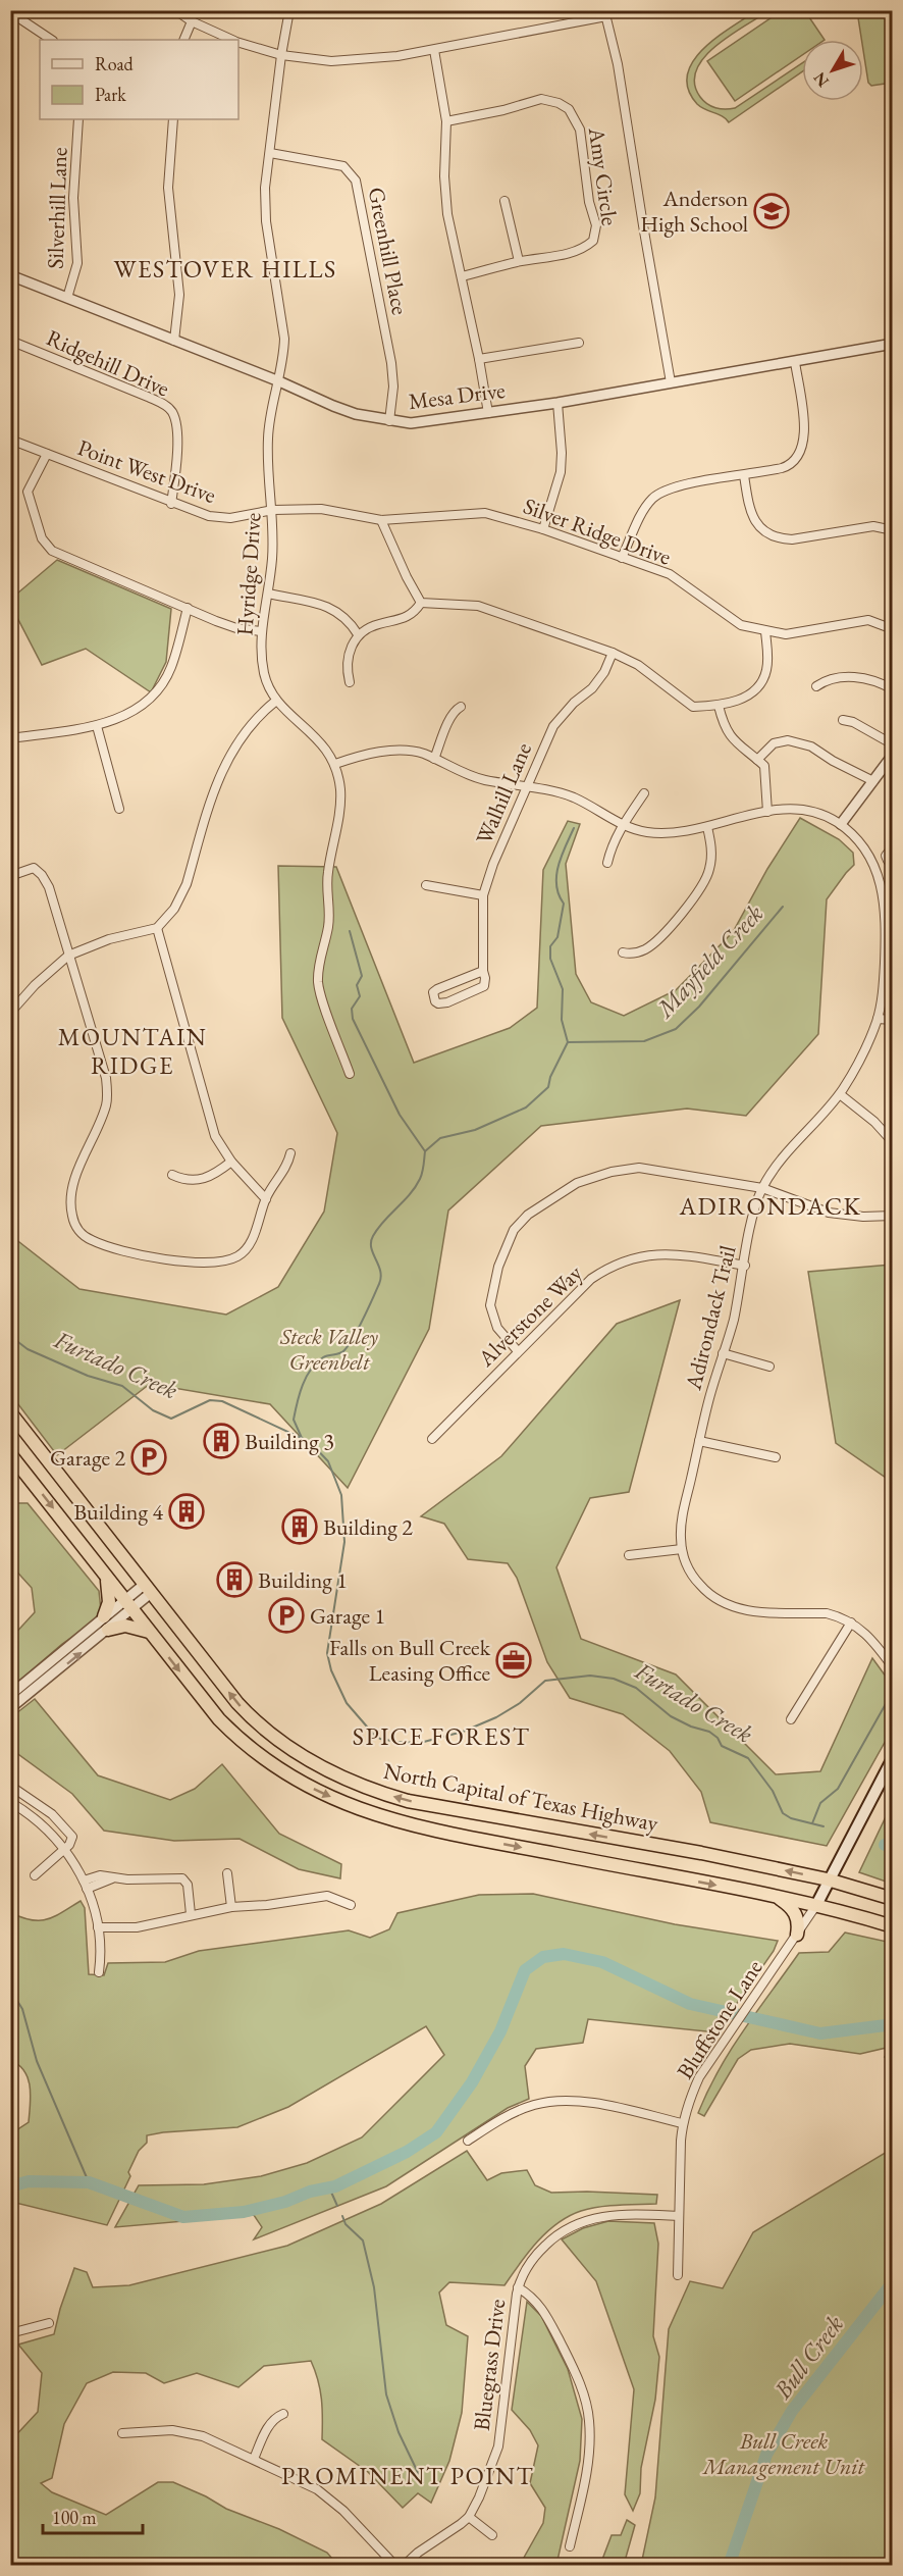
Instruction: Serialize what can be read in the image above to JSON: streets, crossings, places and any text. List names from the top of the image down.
{
  "streets": {
    "highway": ["North Capital of Texas Highway"],
    "street": [
      "Amy Circle",
      "Silverhill Lane",
      "Greenhill Place",
      "Ridgehill Drive",
      "Mesa Drive",
      "Point West Drive",
      "Silver Ridge Drive",
      "Hyridge Drive",
      "Walhill Lane",
      "Alverstone Way",
      "Adirondack Trail",
      "Bluffstone Lane",
      "Bluegrass Drive"
    ]
  },
  "crossings": [
    ["Silverhill Lane", "Mesa Drive"],
    ["Greenhill Place", "Mesa Drive"],
    ["Greenhill Place", "Hyridge Drive"],
    ["Ridgehill Drive", "Point West Drive"],
    ["Mesa Drive", "Hyridge Drive"],
    ["Point West Drive", "Silver Ridge Drive"],
    ["Point West Drive", "Hyridge Drive"],
    ["Silver Ridge Drive", "Hyridge Drive"],
    ["Hyridge Drive", "Adirondack Trail"],
    ["Walhill Lane", "Adirondack Trail"],
    ["Alverstone Way", "Adirondack Trail"],
    ["North Capital of Texas Highway", "Bluffstone Lane"],
    ["Bluffstone Lane", "Bluegrass Drive"]
  ],
  "districts": [
    "WESTOVER HILLS",
    "MOUNTAIN RIDGE",
    "ADIRONDACK",
    "SPICE FOREST",
    "PROMINENT POINT"
  ],
  "water": ["Mayfield Creek", "Furtado Creek", "Bull Creek"],
  "parks": ["Steck Valley Greenbelt", "Bull Creek Management Unit"],
  "places": {
    "school or university": ["Anderson High School"],
    "building": [
      "Building 3",
      "Building 4",
      "Building 2",
      "Building 1"
    ],
    "parking": ["Garage 2", "Garage 1"],
    "office": ["Falls on Bull Creek Leasing Office"]
  },
  "legend": ["Road", "Park"],
  "scale_bar": "100 m",
  "north": "bottom left"
}
